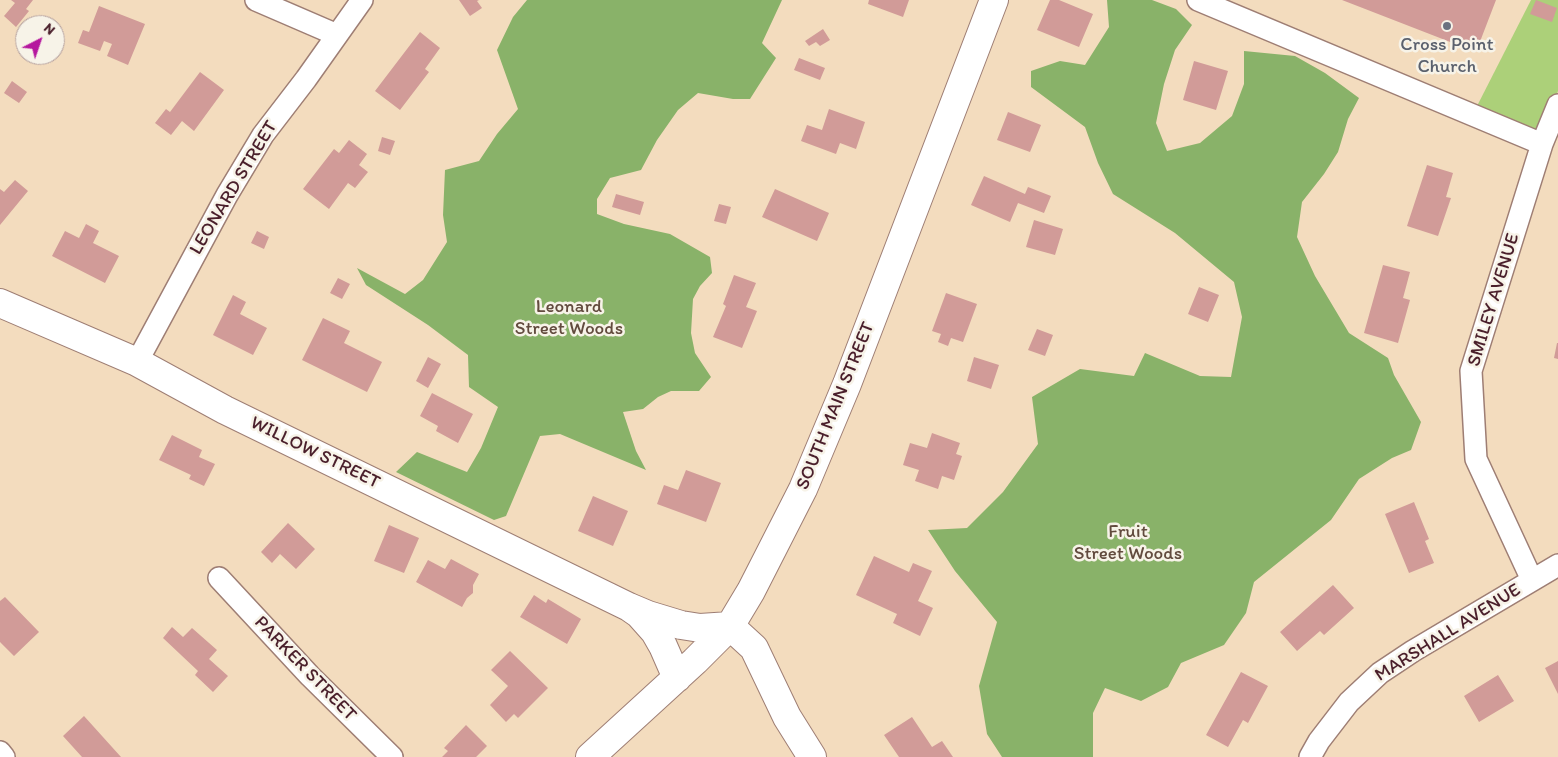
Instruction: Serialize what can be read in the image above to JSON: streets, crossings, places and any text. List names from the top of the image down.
{
  "streets": {
    "street": [
      "LEONARD STREET",
      "SMILEY AVENUE",
      "SOUTH MAIN STREET",
      "WILLOW STREET",
      "MARSHALL AVENUE",
      "PARKER STREET"
    ]
  },
  "crossings": [
    ["LEONARD STREET", "WILLOW STREET"],
    ["SMILEY AVENUE", "MARSHALL AVENUE"]
  ],
  "parks": ["Leonard Street Woods", "Fruit Street Woods"],
  "places": ["Cross Point Church"],
  "north": "top right"
}
